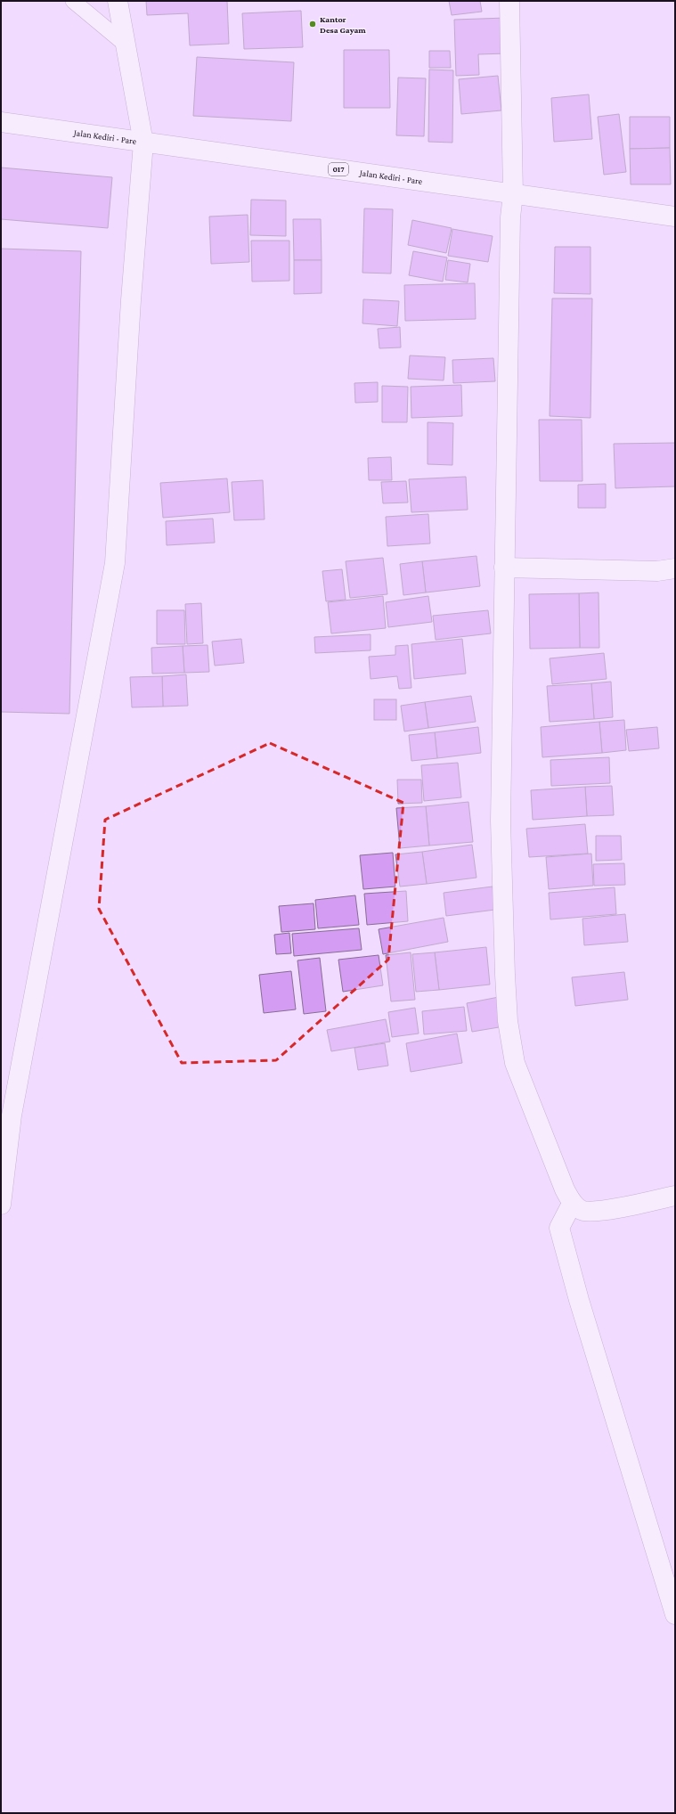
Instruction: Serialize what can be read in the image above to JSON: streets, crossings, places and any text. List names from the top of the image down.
{
  "streets": {
    "street": ["Jalan Kediri - Pare", "017"]
  },
  "places": ["Kantor Desa Gayam"]
}
